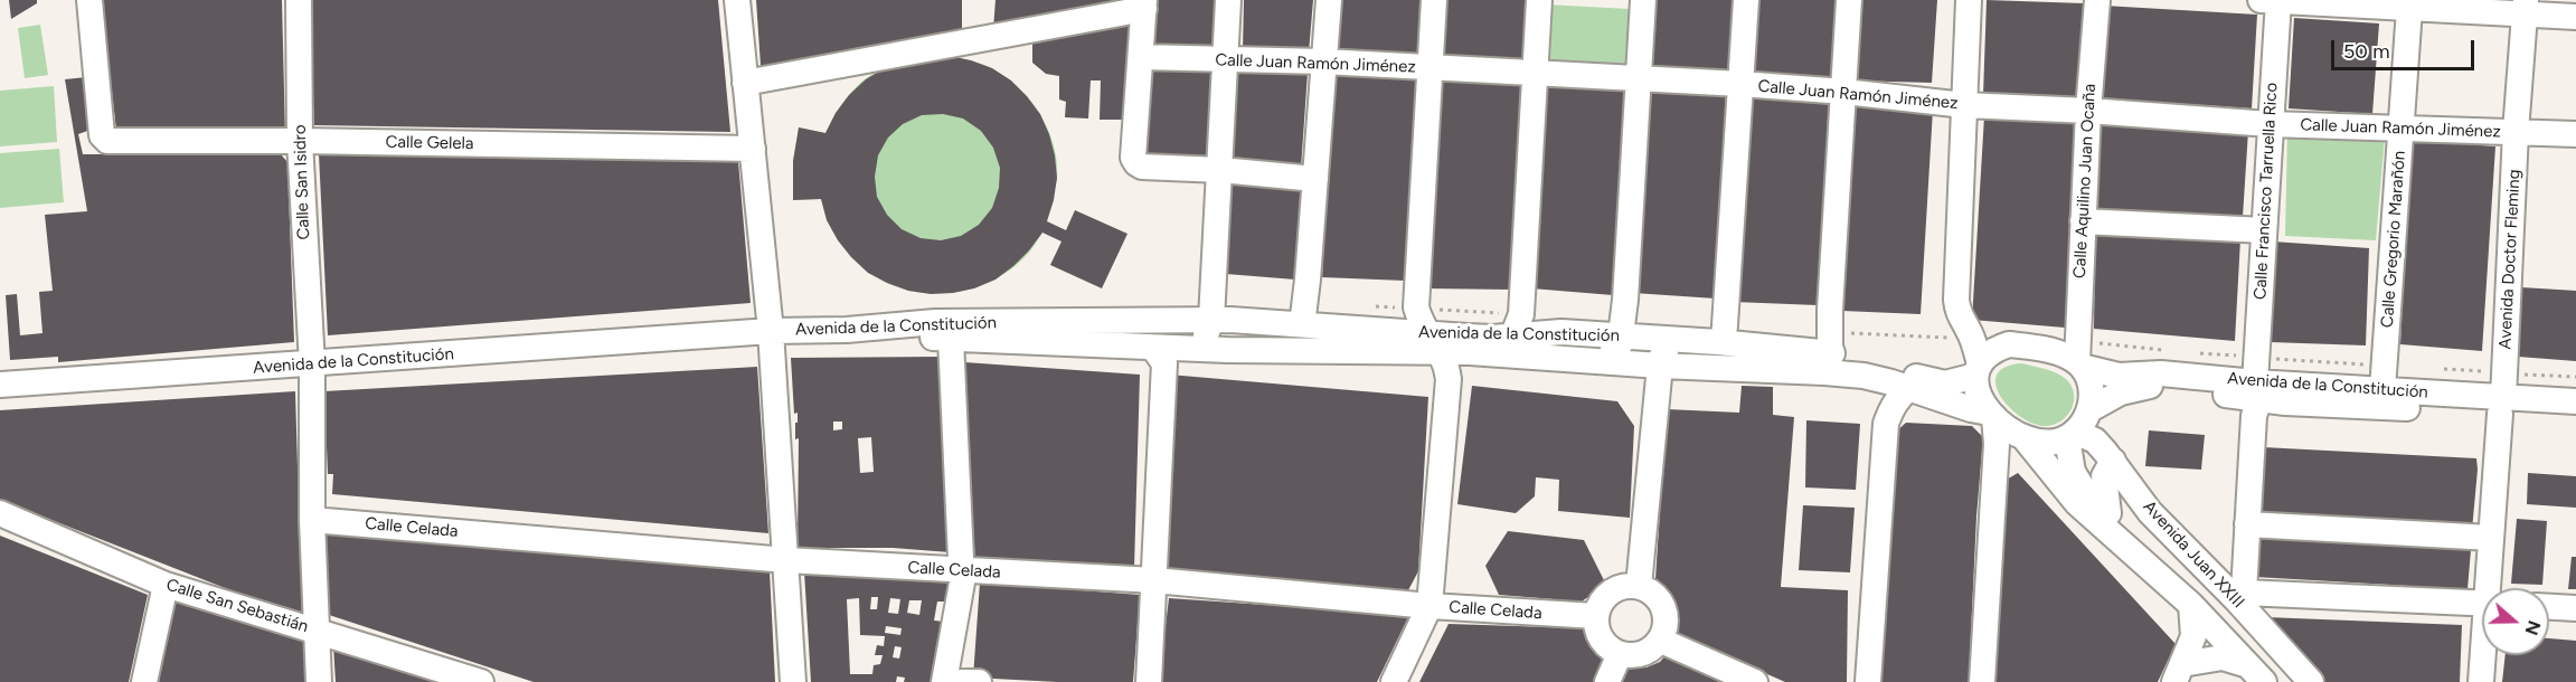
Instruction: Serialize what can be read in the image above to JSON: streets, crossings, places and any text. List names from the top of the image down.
{
  "streets": {
    "street": [
      "Calle Juan Ramón Jiménez",
      "Calle Gelela",
      "Calle Aquilino Juan Ocaña",
      "Calle San Isidro",
      "Calle Francisco Tarruella Rico",
      "Calle Gregorio Marañón",
      "Avenida Doctor Fleming",
      "Avenida de la Constitución",
      "Calle Celada",
      "Avenida Juan XXIII",
      "Calle San Sebastián"
    ]
  },
  "crossings": [
    ["Calle Juan Ramón Jiménez", "Calle Aquilino Juan Ocaña"],
    ["Calle Juan Ramón Jiménez", "Calle Francisco Tarruella Rico"],
    ["Calle Juan Ramón Jiménez", "Calle Gregorio Marañón"],
    ["Calle Juan Ramón Jiménez", "Avenida Doctor Fleming"],
    ["Calle Gelela", "Calle San Isidro"],
    ["Calle Aquilino Juan Ocaña", "Avenida de la Constitución"],
    ["Calle Aquilino Juan Ocaña", "Avenida Juan XXIII"],
    ["Calle San Isidro", "Avenida de la Constitución"],
    ["Calle San Isidro", "Calle Celada"],
    ["Calle San Isidro", "Calle San Sebastián"],
    ["Calle Francisco Tarruella Rico", "Avenida de la Constitución"],
    ["Calle Francisco Tarruella Rico", "Avenida Juan XXIII"],
    ["Calle Gregorio Marañón", "Avenida de la Constitución"],
    ["Avenida Doctor Fleming", "Avenida de la Constitución"],
    ["Avenida de la Constitución", "Avenida Juan XXIII"]
  ],
  "scale_bar": "50 m",
  "north": "right"
}
